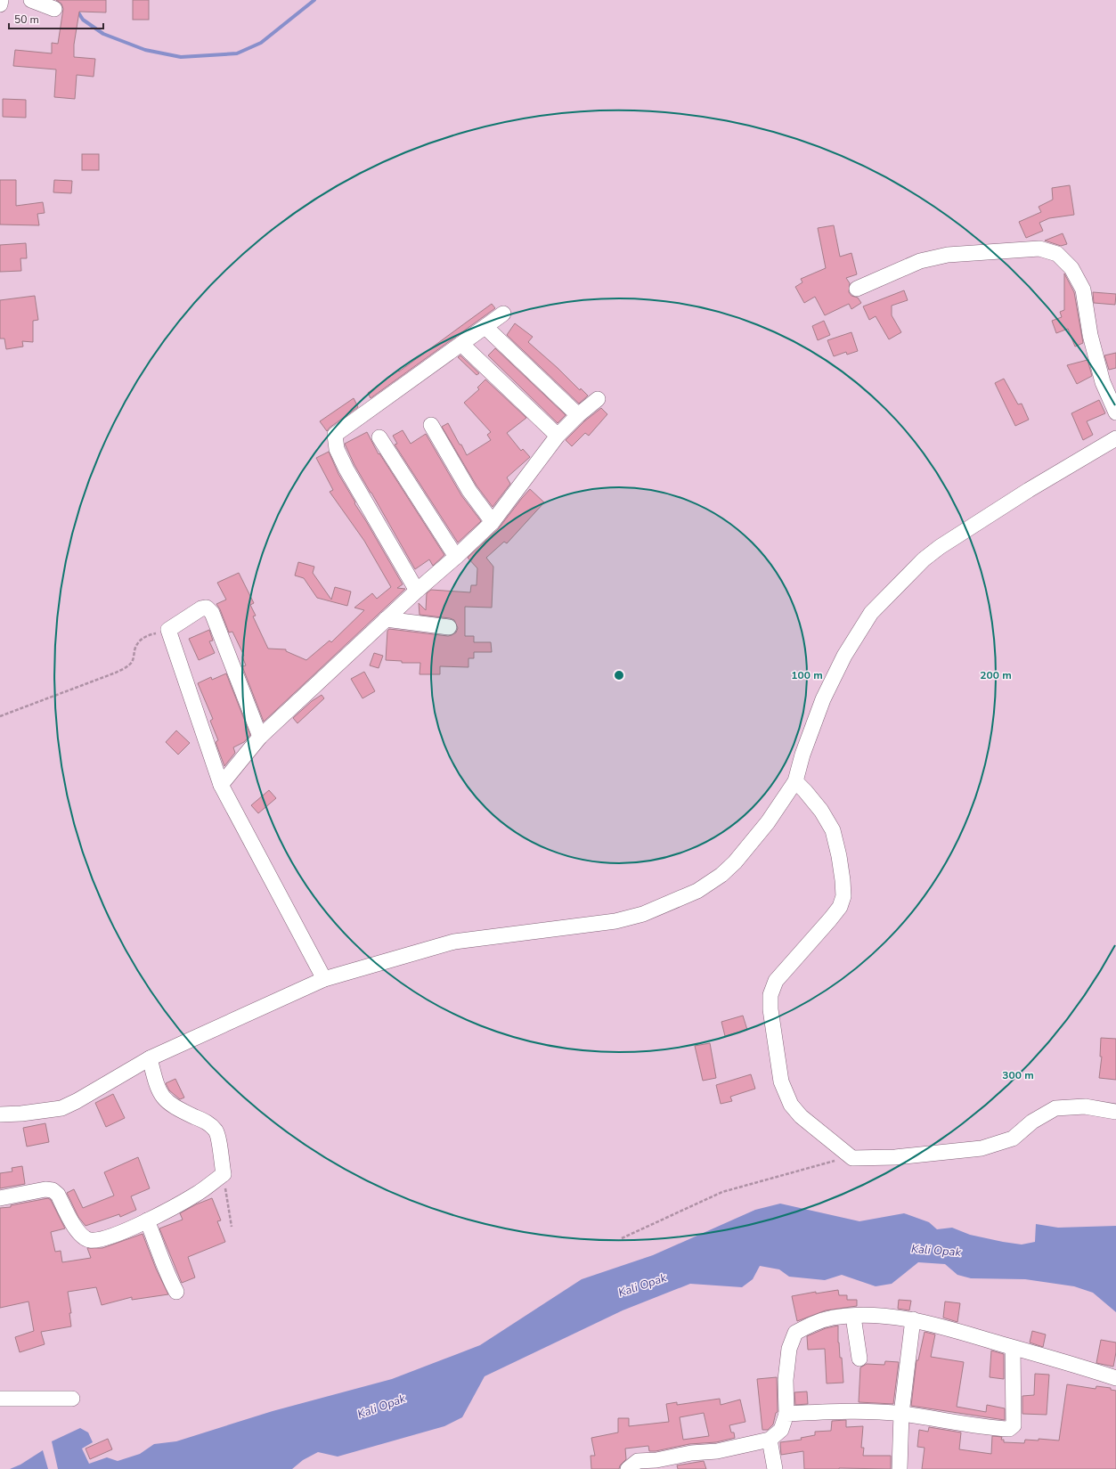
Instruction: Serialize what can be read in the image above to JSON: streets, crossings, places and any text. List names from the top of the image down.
{
  "water": ["Kali Opak"],
  "scale_bar": "50 m",
  "rings": ["100 m", "200 m", "300 m"]
}
